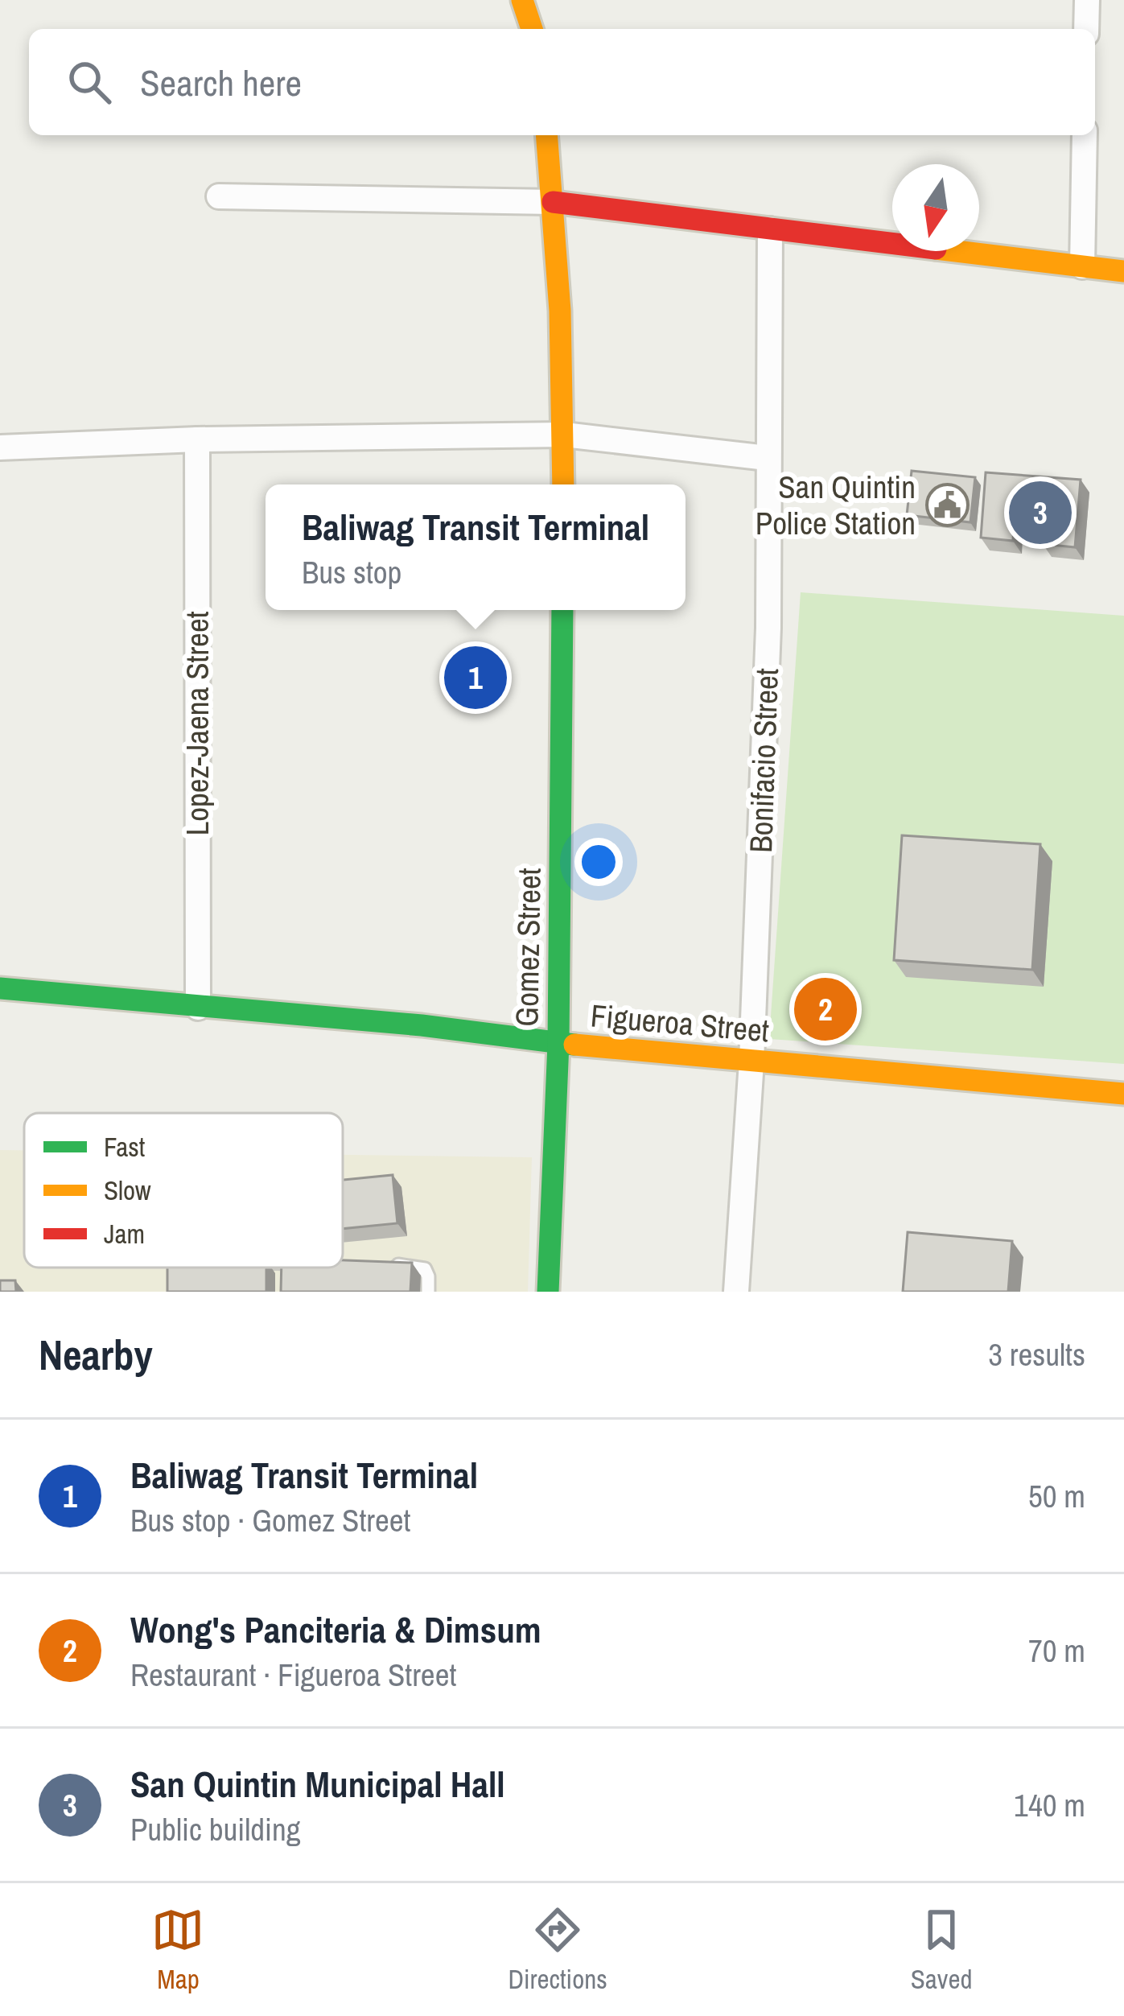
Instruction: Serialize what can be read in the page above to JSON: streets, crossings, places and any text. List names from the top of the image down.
{
  "streets": {
    "main road": ["Gomez Street", "Figueroa Street"],
    "street": ["Lopez-Jaena Street", "Bonifacio Street"]
  },
  "crossings": [
    ["Lopez-Jaena Street", "Figueroa Street"],
    ["Bonifacio Street", "Figueroa Street"],
    ["Gomez Street", "Figueroa Street"]
  ],
  "places": {
    "public building": ["San Quintin Police Station"]
  },
  "legend": ["Fast", "Slow", "Jam"],
  "north": "bottom",
  "page": {
    "search": "Search here",
    "pins": ["3", "1", "2"],
    "popup": ["Baliwag Transit Terminal", "Bus stop"],
    "heading": ["Nearby", "3 results"],
    "list": [
      {
        "mark": "1",
        "name": "Baliwag Transit Terminal",
        "note": "Bus stop · Gomez Street",
        "value": "50 m"
      },
      {
        "mark": "2",
        "name": "Wong's Panciteria & Dimsum",
        "note": "Restaurant · Figueroa Street",
        "value": "70 m"
      },
      {
        "mark": "3",
        "name": "San Quintin Municipal Hall",
        "note": "Public building",
        "value": "140 m"
      }
    ],
    "nav": ["Map", "Directions", "Saved"]
  }
}
